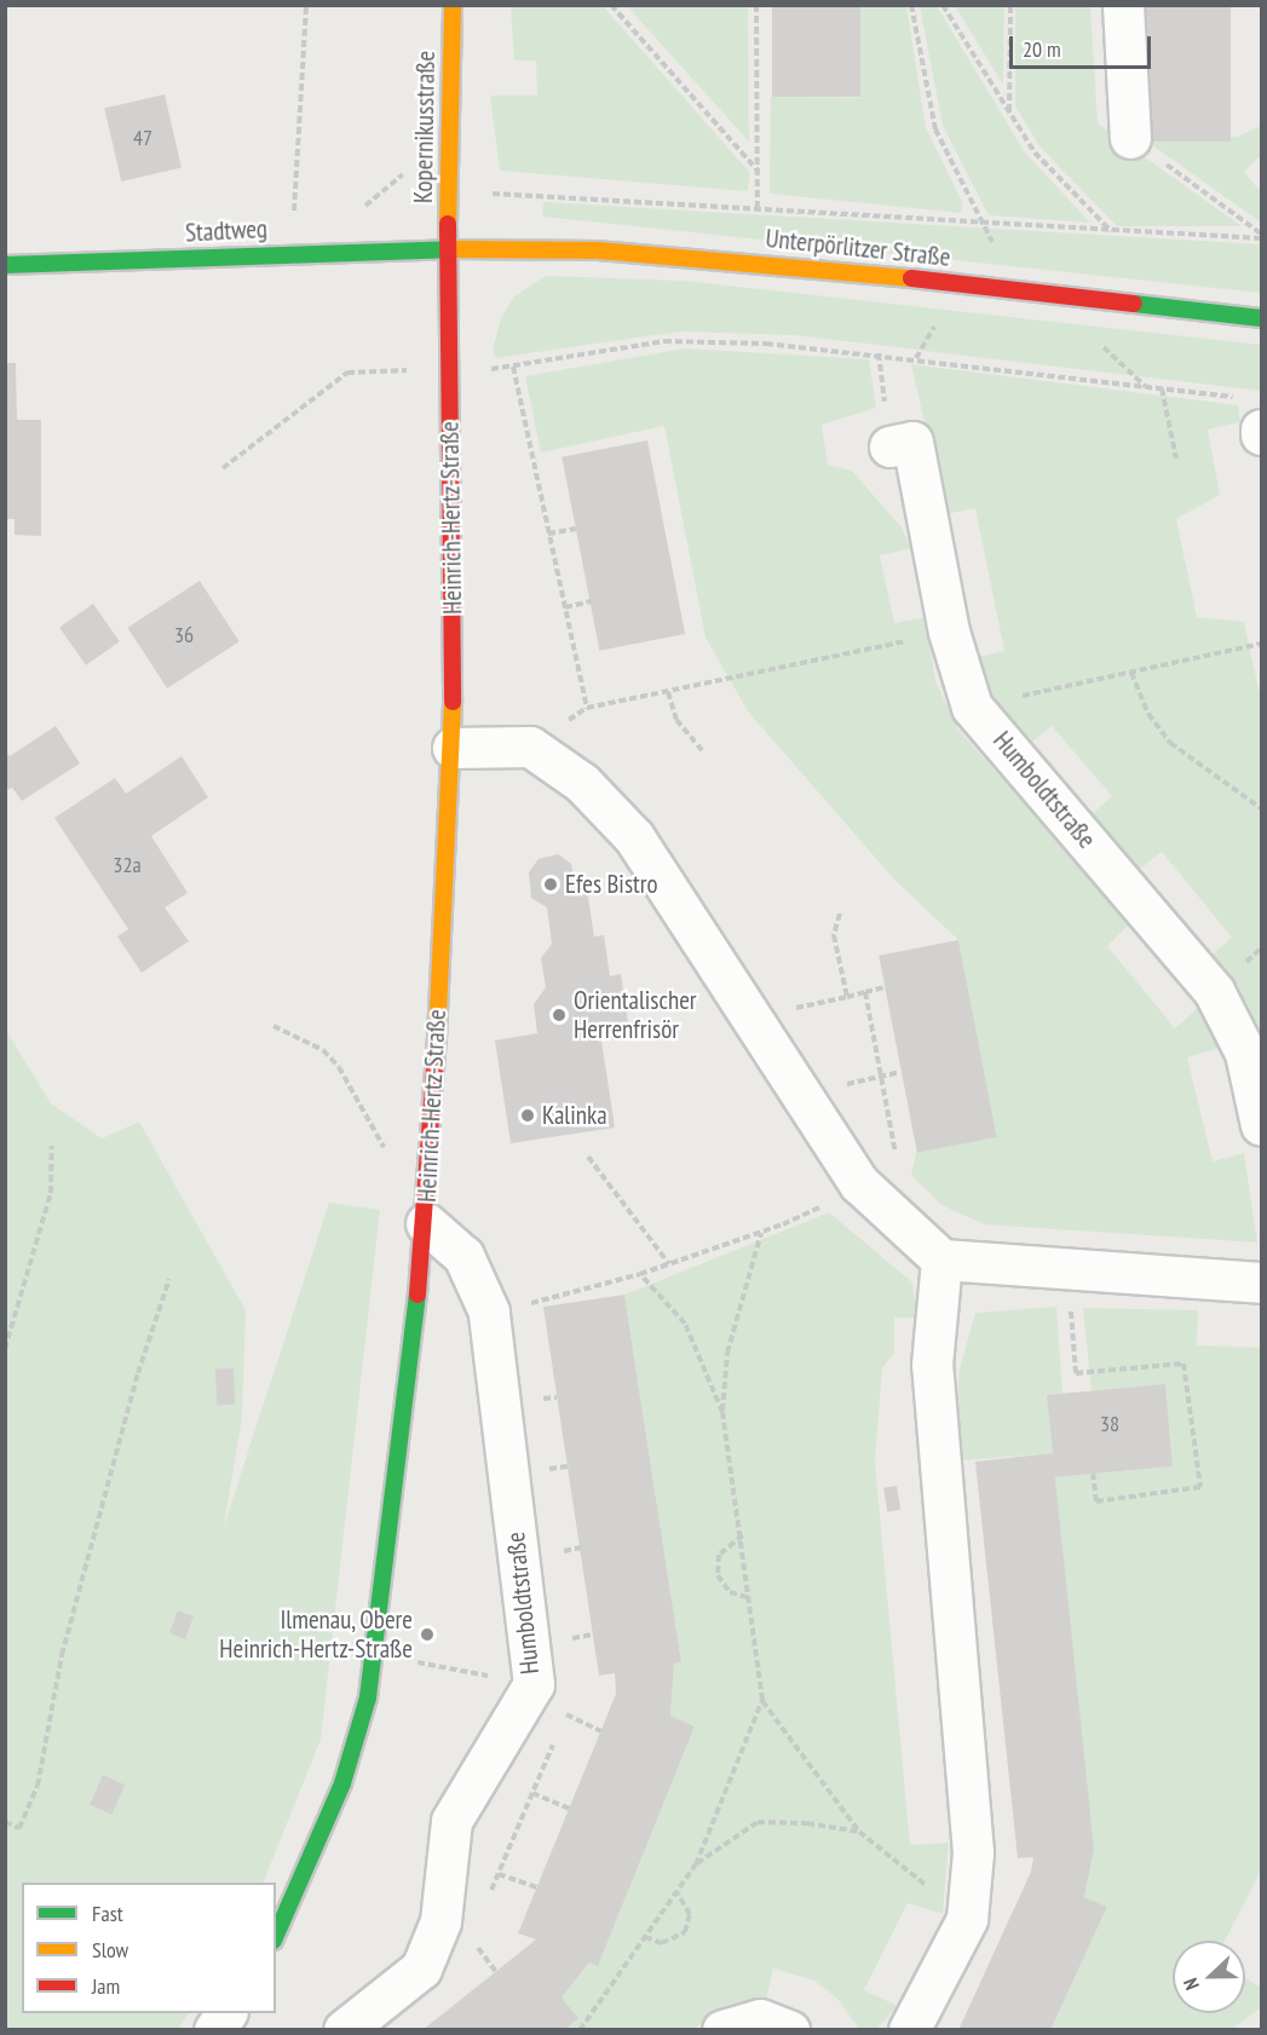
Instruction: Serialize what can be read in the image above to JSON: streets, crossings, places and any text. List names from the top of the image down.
{
  "streets": {
    "street": [
      "Kopernikusstraße",
      "Stadtweg",
      "Unterpörlitzer Straße",
      "Heinrich-Hertz-Straße",
      "Humboldtstraße"
    ]
  },
  "crossings": [
    ["Kopernikusstraße", "Stadtweg"],
    ["Kopernikusstraße", "Unterpörlitzer Straße"],
    ["Kopernikusstraße", "Heinrich-Hertz-Straße"],
    ["Stadtweg", "Unterpörlitzer Straße"],
    ["Stadtweg", "Heinrich-Hertz-Straße"],
    ["Unterpörlitzer Straße", "Heinrich-Hertz-Straße"],
    ["Heinrich-Hertz-Straße", "Humboldtstraße"]
  ],
  "places": [
    "Efes Bistro",
    "Orientalischer Herrenfrisör",
    "Kalinka",
    "Ilmenau, Obere Heinrich-Hertz-Straße"
  ],
  "house_numbers": [
    "47",
    "36",
    "32a",
    "38"
  ],
  "legend": ["Fast", "Slow", "Jam"],
  "scale_bar": "20 m",
  "north": "left"
}
